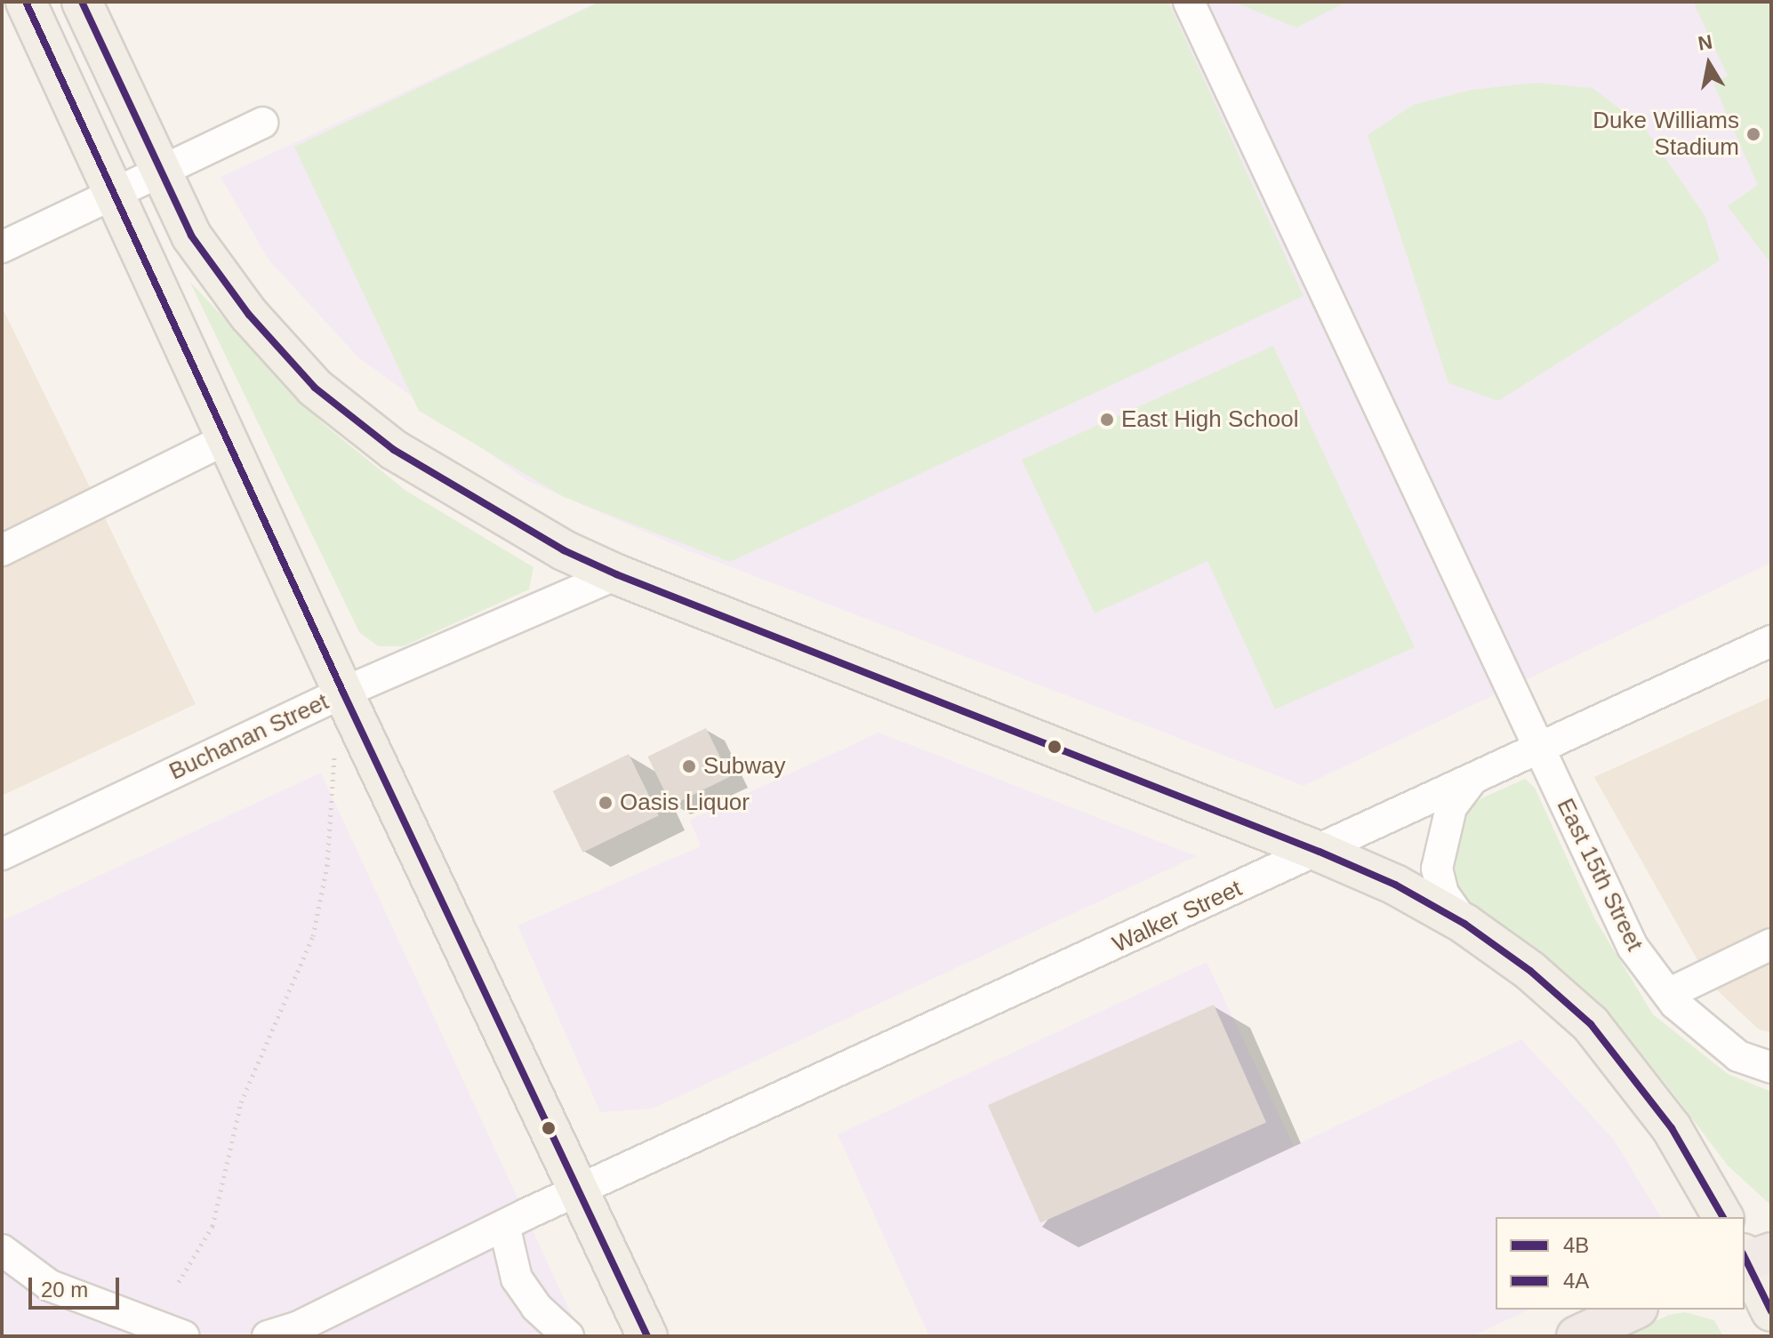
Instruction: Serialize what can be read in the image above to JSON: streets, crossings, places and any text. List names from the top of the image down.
{
  "streets": {
    "street": ["Buchanan Street", "East 15th Street", "Walker Street"]
  },
  "crossings": [
    ["East 15th Street", "Walker Street"]
  ],
  "places": [
    "Duke Williams Stadium",
    "East High School",
    "Subway",
    "Oasis Liquor"
  ],
  "lines": ["transit line 4B", "transit line 4A"],
  "legend": ["4B", "4A"],
  "scale_bar": "20 m",
  "north": "top"
}
